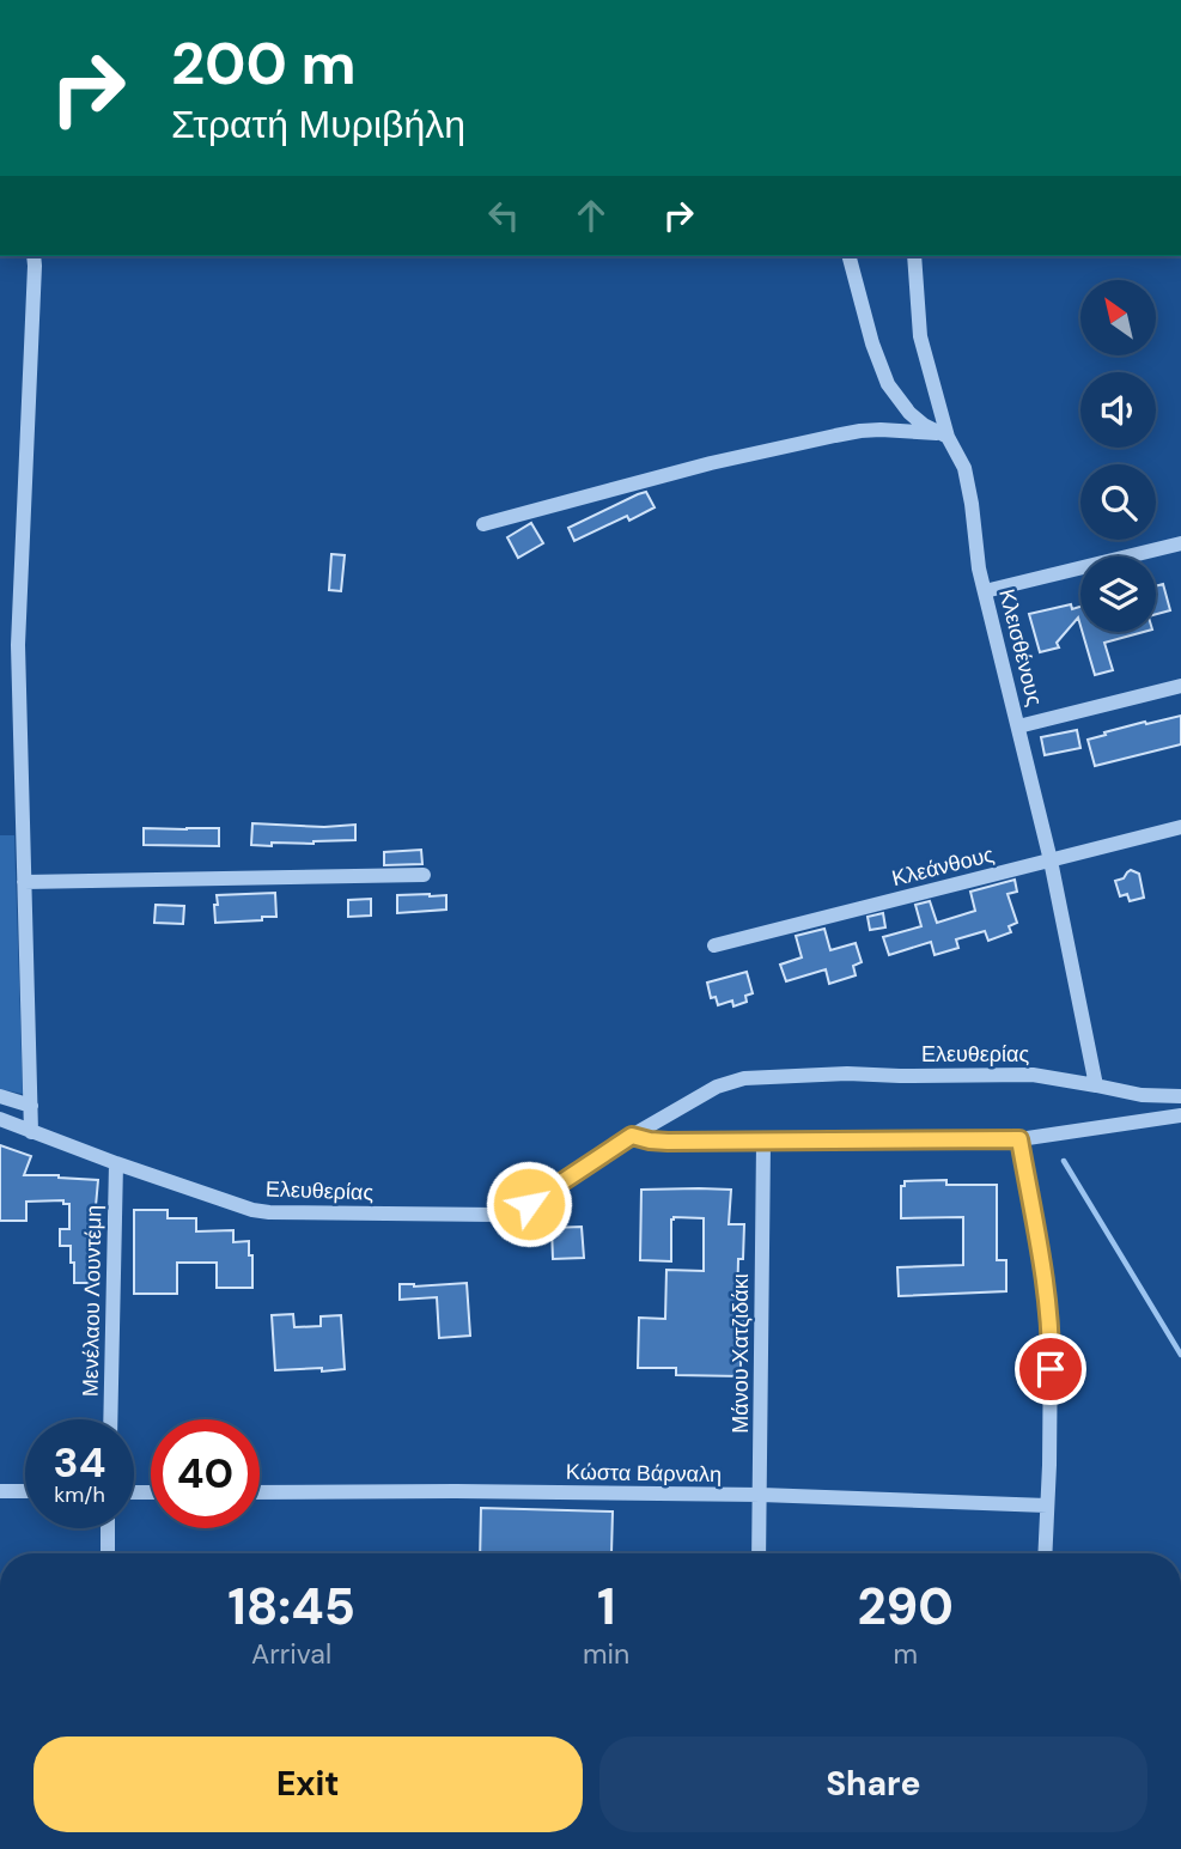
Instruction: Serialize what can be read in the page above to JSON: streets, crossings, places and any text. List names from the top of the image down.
{
  "streets": {
    "street": [
      "Κλεισθένους",
      "Κλεάνθους",
      "Ελευθερίας",
      "Μενέλαου Λουντέμη",
      "Μάνου Χατζιδάκι",
      "Κώστα Βάρναλη"
    ]
  },
  "crossings": [
    ["Κλεισθένους", "Κλεάνθους"],
    ["Κλεισθένους", "Ελευθερίας"],
    ["Ελευθερίας", "Μενέλαου Λουντέμη"],
    ["Μάνου Χατζιδάκι", "Κώστα Βάρναλη"]
  ],
  "north": "top left",
  "page": {
    "turn": ["200 m", "Στρατή Μυριβήλη"],
    "speed": "34 km/h",
    "limit": "40",
    "eta": [
      "18:45",
      "Arrival",
      "1",
      "min",
      "290",
      "m"
    ],
    "buttons": ["Exit", "Share"]
  }
}
